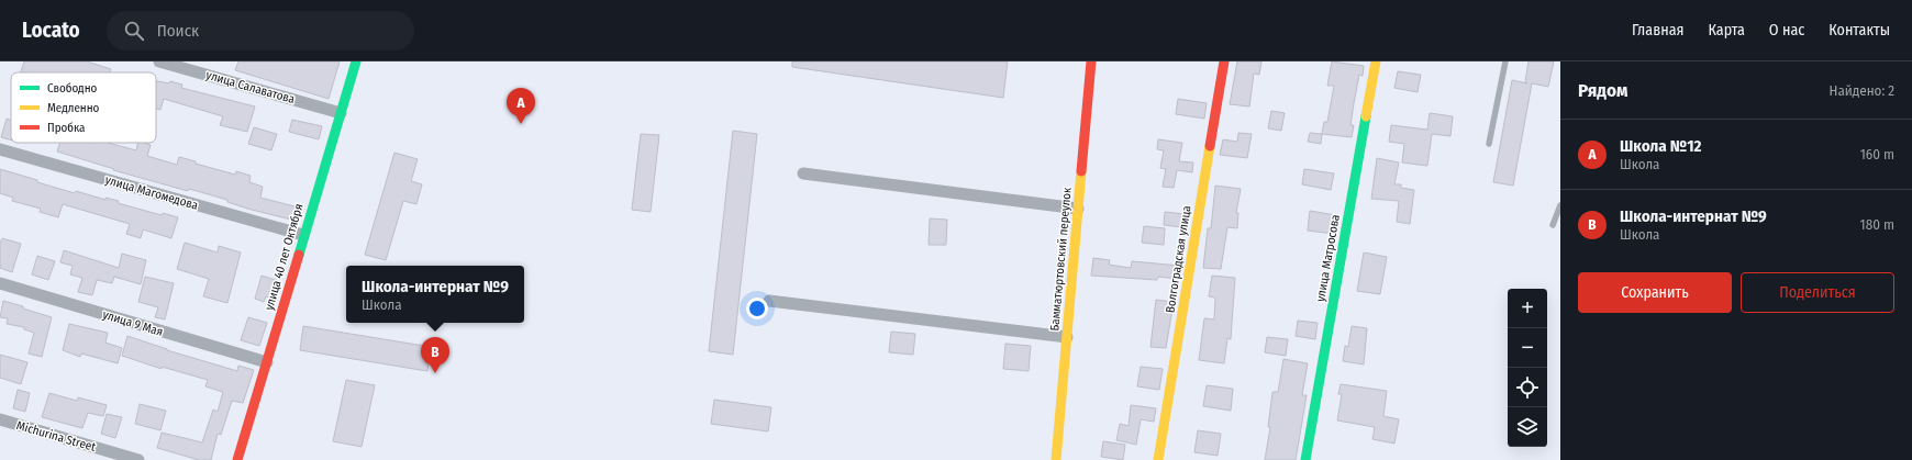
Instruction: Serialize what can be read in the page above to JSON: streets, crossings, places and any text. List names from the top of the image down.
{
  "streets": {
    "street": [
      "улица Салаватова",
      "улица Магомедова",
      "улица 40 лет Октября",
      "улица Матросова",
      "Бамматюртовский переулок",
      "Волгоградская улица",
      "улица 9 Мая",
      "Michurina Street"
    ]
  },
  "crossings": [
    ["улица Салаватова", "улица 40 лет Октября"],
    ["улица Магомедова", "улица 40 лет Октября"],
    ["улица 40 лет Октября", "улица 9 Мая"]
  ],
  "legend": ["Свободно", "Медленно", "Пробка"],
  "page": {
    "header": "Locato",
    "search": "Поиск",
    "nav": [
      "Главная",
      "Карта",
      "О нас",
      "Контакты"
    ],
    "heading": ["Рядом", "Найдено: 2"],
    "pins": ["A", "B"],
    "list": [
      {
        "mark": "A",
        "name": "Школа №12",
        "note": "Школа",
        "value": "160 m"
      },
      {
        "mark": "B",
        "name": "Школа-интернат №9",
        "note": "Школа",
        "value": "180 m"
      }
    ],
    "buttons": ["Сохранить", "Поделиться"],
    "popup": ["Школа-интернат №9", "Школа"],
    "map_buttons": ["+", "−"]
  }
}
